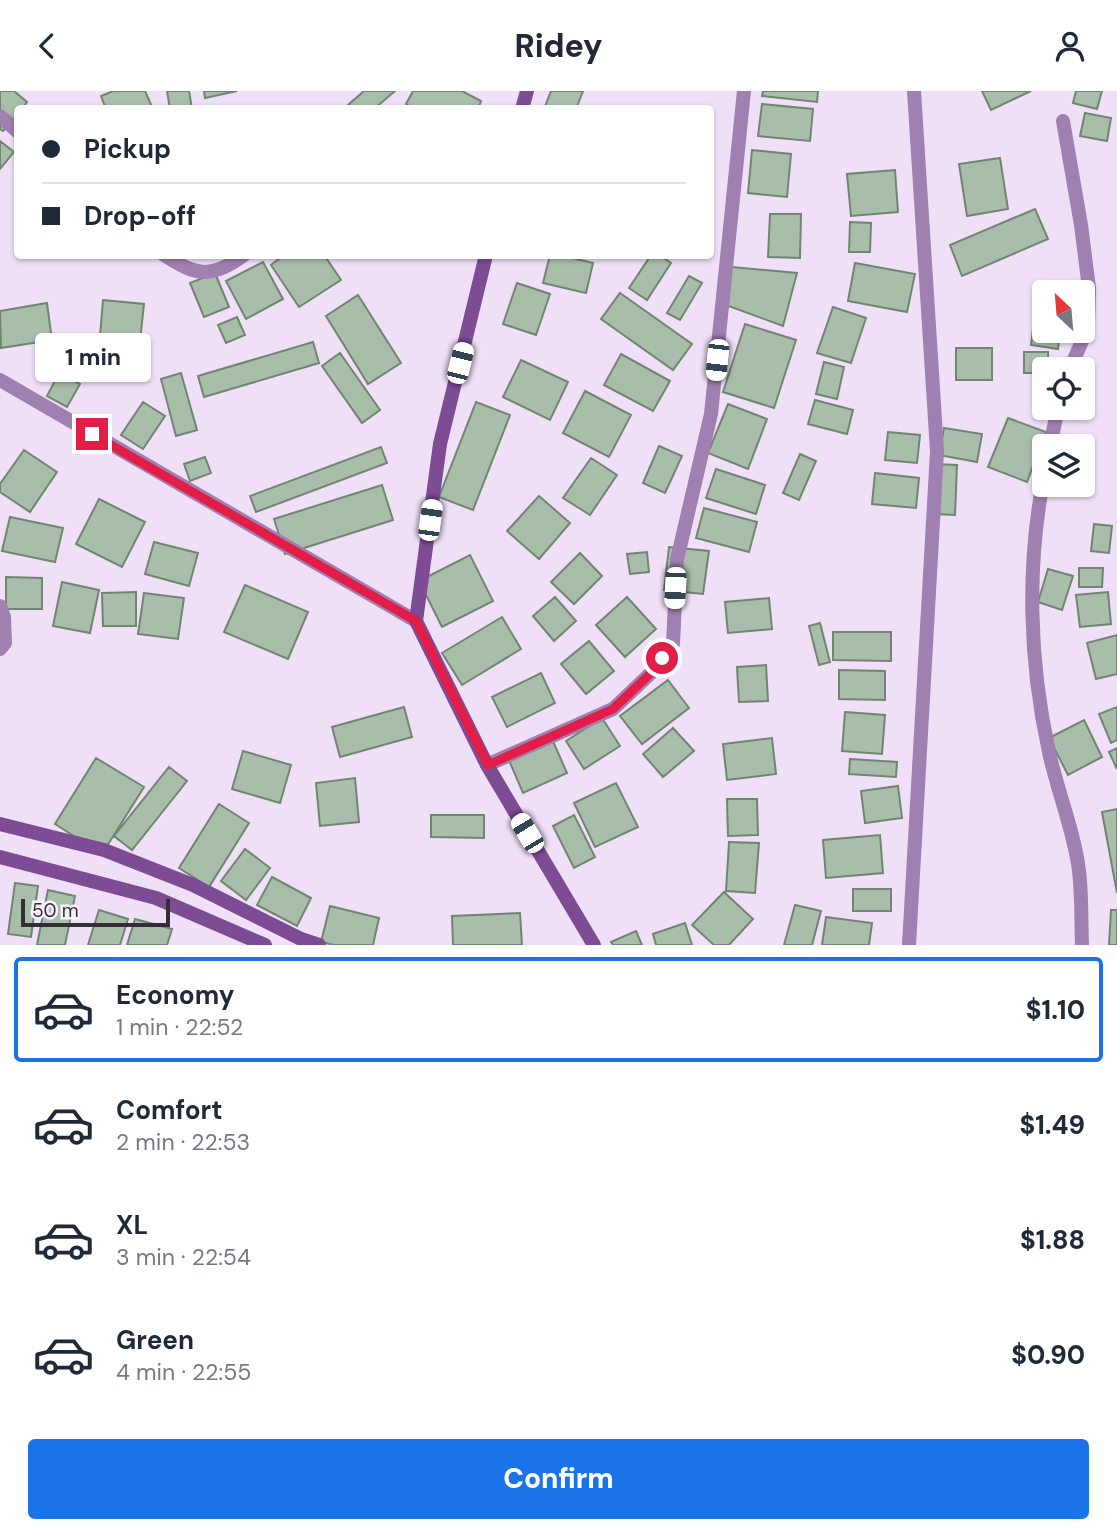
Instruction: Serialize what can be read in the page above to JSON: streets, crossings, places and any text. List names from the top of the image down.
{
  "scale_bar": "50 m",
  "north": "top left",
  "page": {
    "header": "Ridey",
    "banner": ["Pickup", "Drop-off"],
    "bubble": "1 min",
    "scale": "50 m",
    "list": [
      {
        "name": "Economy",
        "note": "1 min · 22:52",
        "value": "$1.10"
      },
      {
        "name": "Comfort",
        "note": "2 min · 22:53",
        "value": "$1.49"
      },
      {
        "name": "XL",
        "note": "3 min · 22:54",
        "value": "$1.88"
      },
      {
        "name": "Green",
        "note": "4 min · 22:55",
        "value": "$0.90"
      }
    ],
    "buttons": "Confirm"
  }
}
